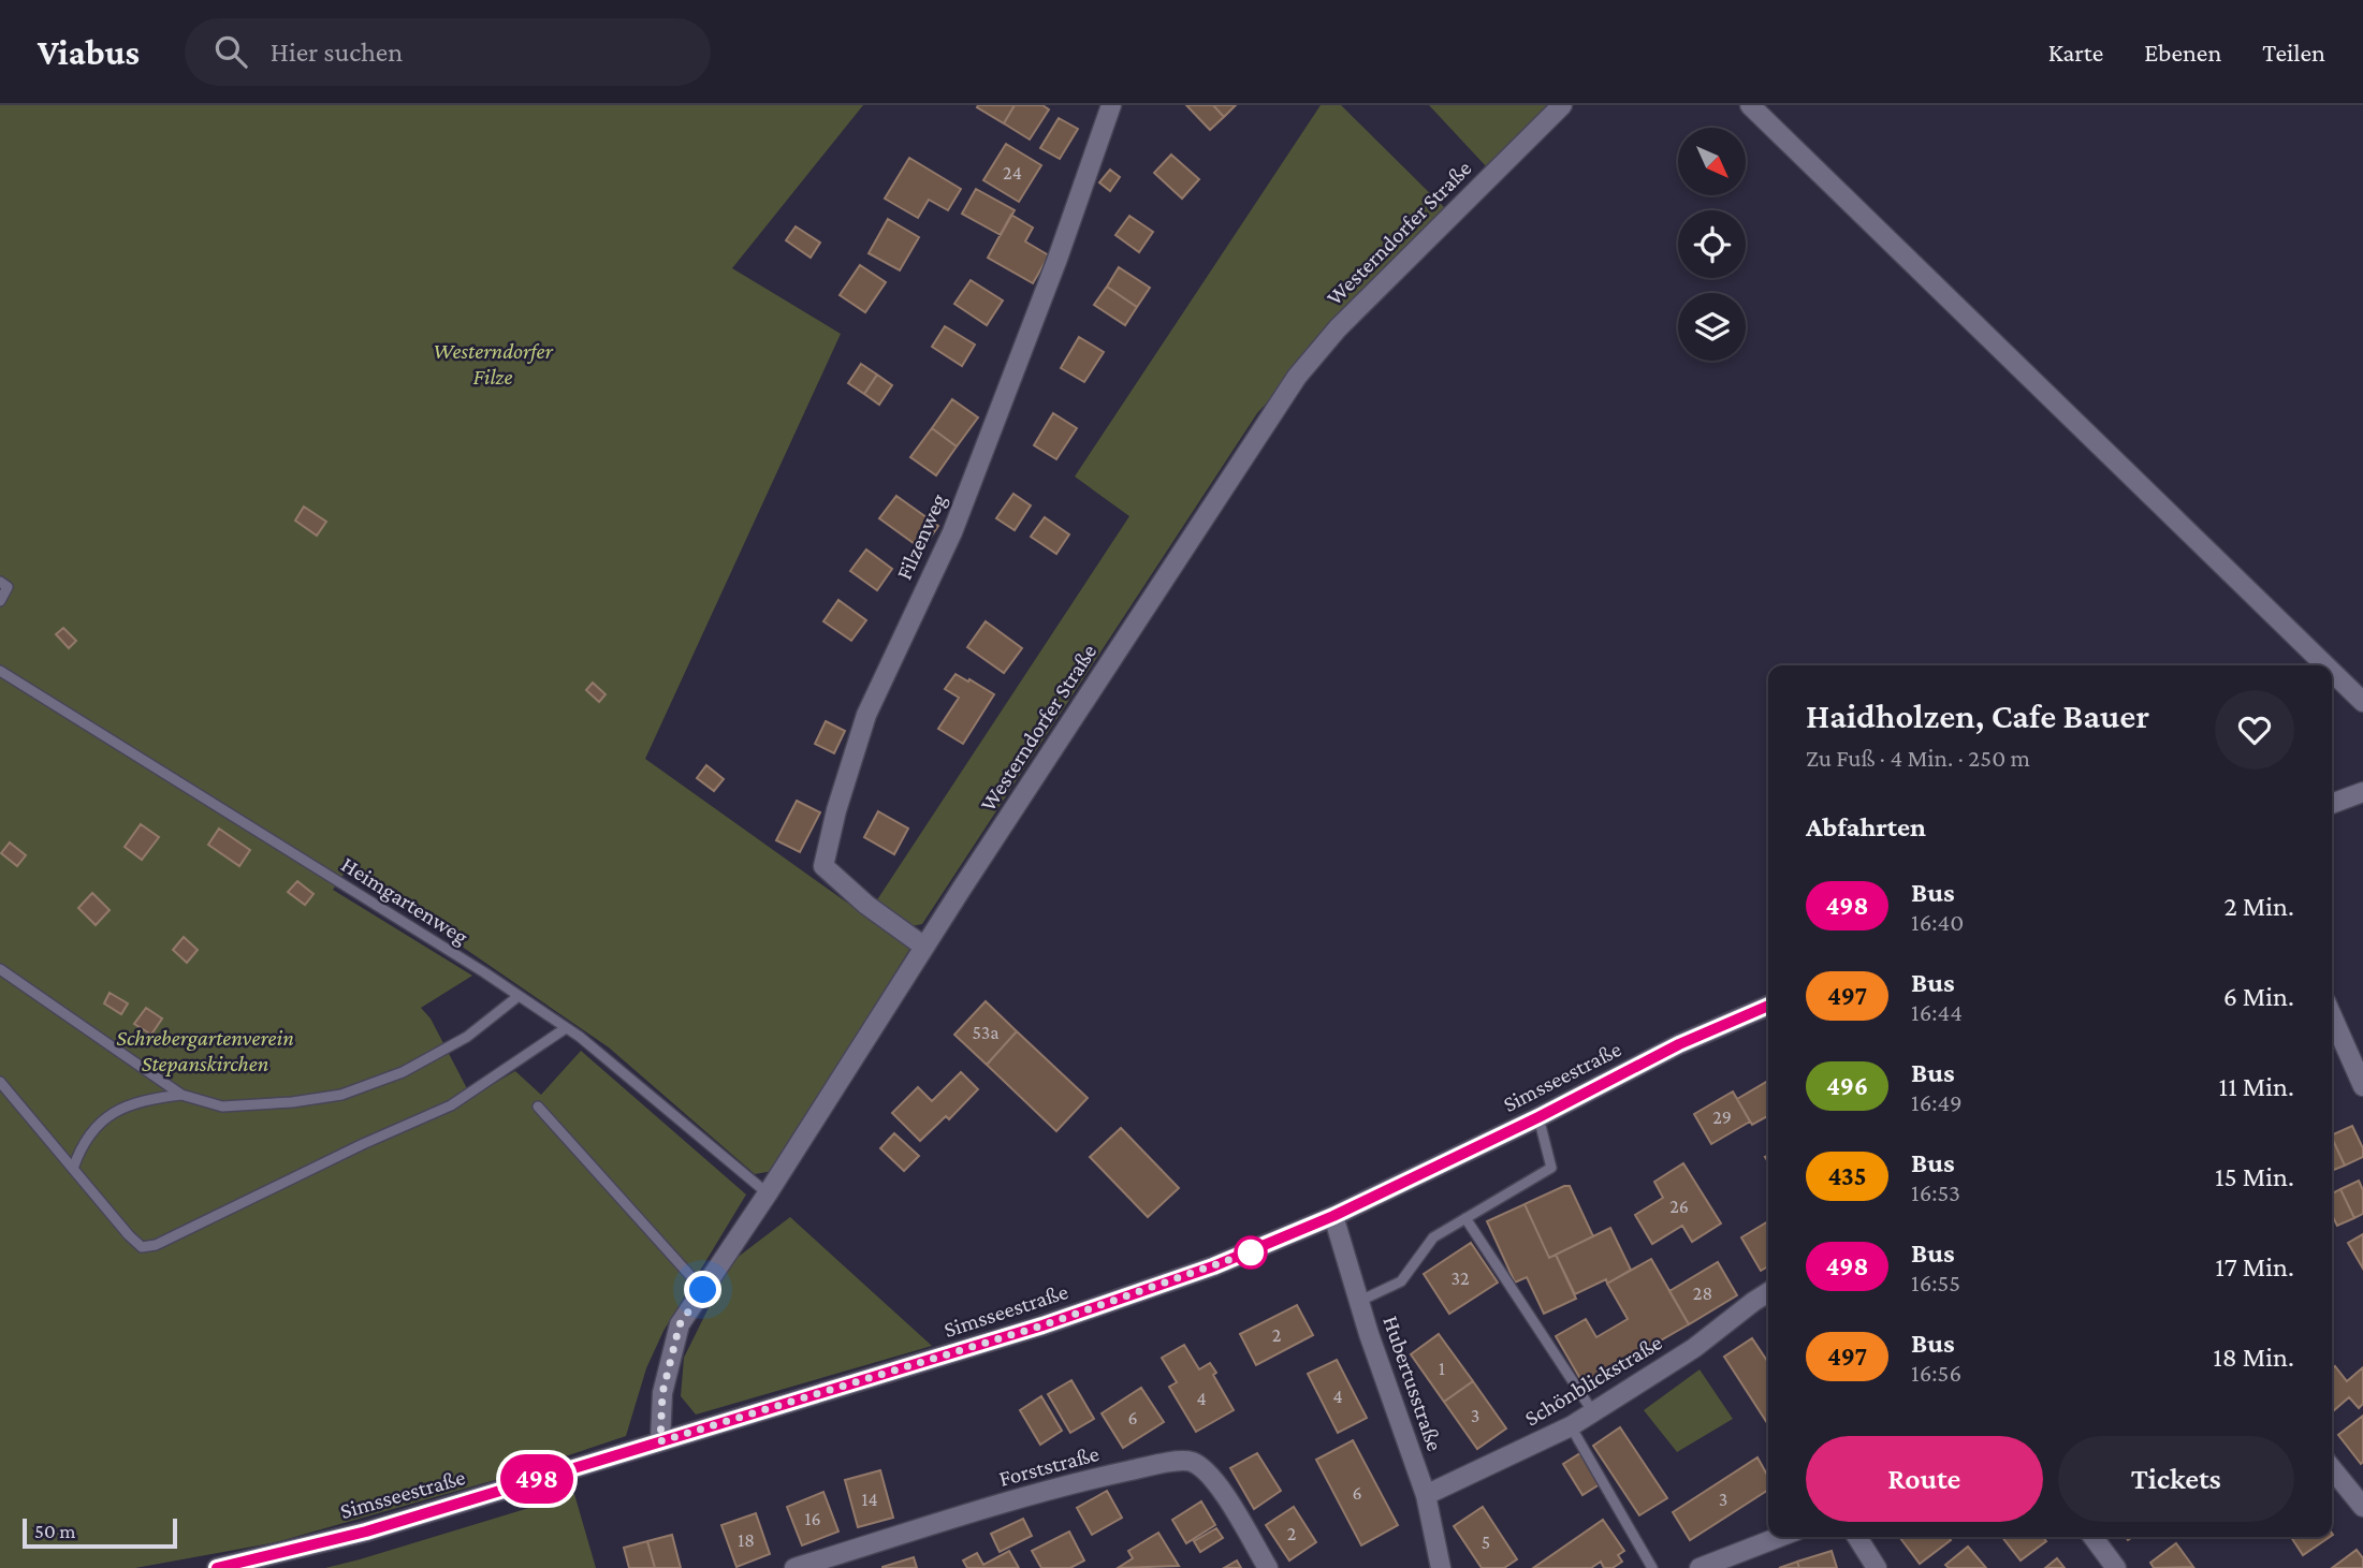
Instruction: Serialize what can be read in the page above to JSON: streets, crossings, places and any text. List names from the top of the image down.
{
  "streets": {
    "street": [
      "Westerndorfer Straße",
      "Filzenweg",
      "Simsseestraße",
      "Schönblickstraße",
      "Hubertusstraße",
      "Forststraße"
    ],
    "lane": ["Heimgartenweg"]
  },
  "crossings": [
    ["Westerndorfer Straße", "Filzenweg"],
    ["Westerndorfer Straße", "Heimgartenweg"],
    ["Westerndorfer Straße", "Simsseestraße"],
    ["Simsseestraße", "Hubertusstraße"],
    ["Schönblickstraße", "Hubertusstraße"]
  ],
  "parks": ["Westerndorfer Filze", "Schrebergartenverein Stepanskirchen"],
  "lines": ["bus line 498"],
  "house_numbers": [
    "24",
    "53a",
    "29",
    "26",
    "32",
    "28",
    "2",
    "1",
    "4",
    "4",
    "3",
    "6",
    "6",
    "14",
    "3",
    "16",
    "2",
    "18",
    "5"
  ],
  "scale_bar": "50 m",
  "north": "bottom right",
  "page": {
    "header": "Viabus",
    "search": "Hier suchen",
    "nav": ["Karte", "Ebenen", "Teilen"],
    "on_map": "498",
    "heading": [
      ["Haidholzen, Cafe Bauer", "Zu Fuß · 4 Min. · 250 m"],
      "Abfahrten"
    ],
    "list": [
      {
        "mark": "498",
        "name": "Bus",
        "note": "16:40",
        "value": "2 Min."
      },
      {
        "mark": "497",
        "name": "Bus",
        "note": "16:44",
        "value": "6 Min."
      },
      {
        "mark": "496",
        "name": "Bus",
        "note": "16:49",
        "value": "11 Min."
      },
      {
        "mark": "435",
        "name": "Bus",
        "note": "16:53",
        "value": "15 Min."
      },
      {
        "mark": "498",
        "name": "Bus",
        "note": "16:55",
        "value": "17 Min."
      },
      {
        "mark": "497",
        "name": "Bus",
        "note": "16:56",
        "value": "18 Min."
      }
    ],
    "buttons": ["Route", "Tickets"],
    "scale": "50 m"
  }
}
